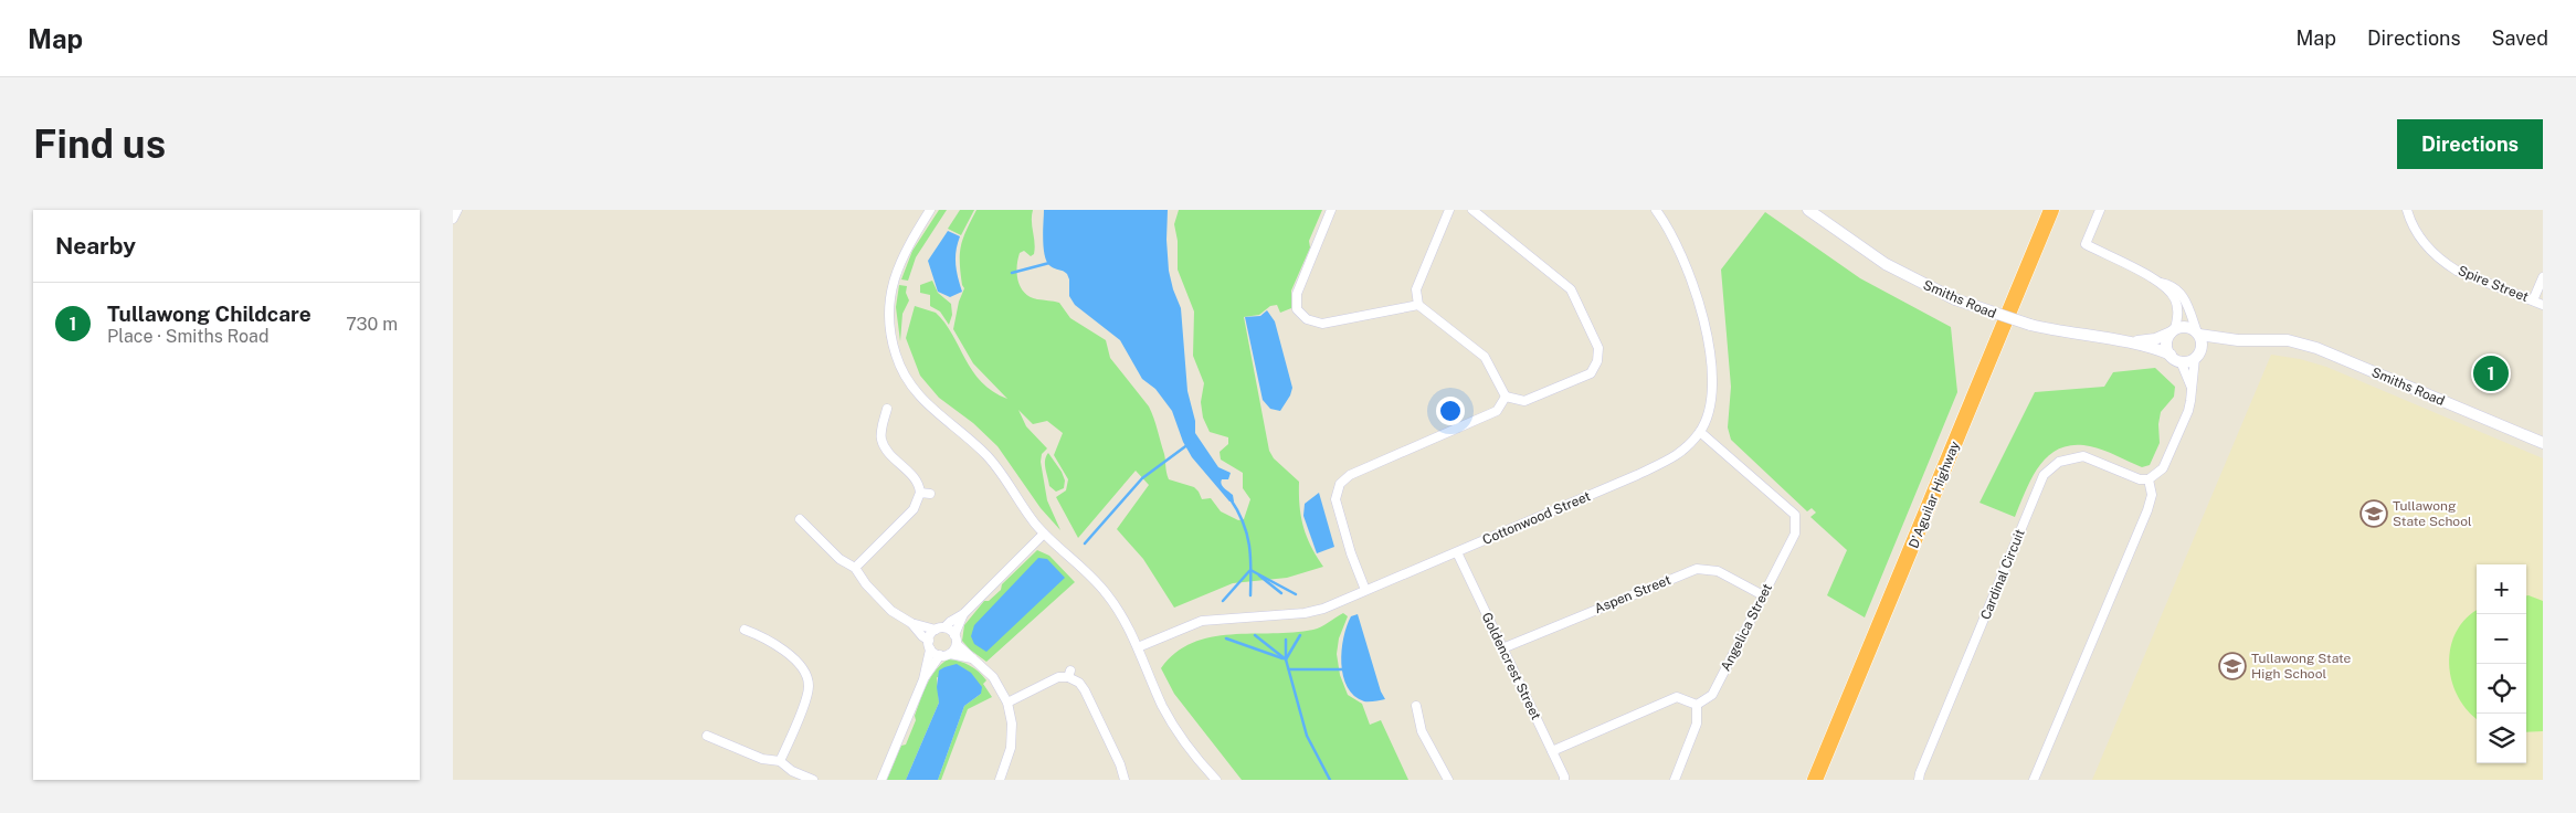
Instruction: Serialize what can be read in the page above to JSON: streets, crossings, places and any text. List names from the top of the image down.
{
  "streets": {
    "highway": ["D'Aguilar Highway"],
    "main road": ["Smiths Road"],
    "street": [
      "Spire Street",
      "Cottonwood Street",
      "Cardinal Circuit",
      "Aspen Street",
      "Angelica Street",
      "Goldencrest Street"
    ]
  },
  "crossings": [
    ["Cottonwood Street", "Angelica Street"],
    ["Cottonwood Street", "Goldencrest Street"],
    ["Aspen Street", "Angelica Street"],
    ["Aspen Street", "Goldencrest Street"]
  ],
  "places": {
    "school or university": ["Tullawong State School", "Tullawong State High School"]
  },
  "page": {
    "header": "Map",
    "nav": ["Map", "Directions", "Saved"],
    "buttons": "Directions",
    "title": "Find us",
    "heading": "Nearby",
    "list": [
      {
        "mark": "1",
        "name": "Tullawong Childcare",
        "note": "Place · Smiths Road",
        "value": "730 m"
      }
    ],
    "pins": "1",
    "map_buttons": ["+", "−"]
  }
}
